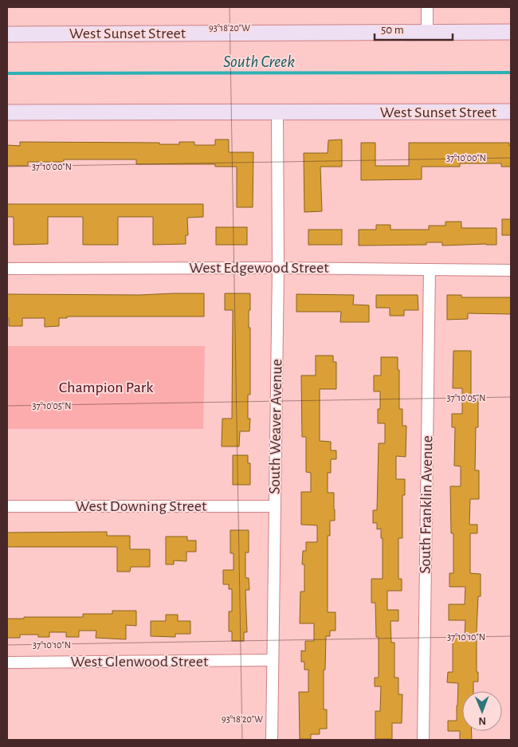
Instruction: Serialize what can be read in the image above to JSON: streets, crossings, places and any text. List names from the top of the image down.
{
  "streets": {
    "main road": ["West Sunset Street"],
    "street": [
      "West Edgewood Street",
      "South Weaver Avenue",
      "South Franklin Avenue",
      "West Downing Street",
      "West Glenwood Street"
    ]
  },
  "crossings": [
    ["West Sunset Street", "South Weaver Avenue"],
    ["West Edgewood Street", "South Weaver Avenue"],
    ["West Edgewood Street", "South Franklin Avenue"],
    ["South Weaver Avenue", "West Downing Street"],
    ["South Weaver Avenue", "West Glenwood Street"]
  ],
  "water": ["South Creek"],
  "parks": ["Champion Park"],
  "scale_bar": "50 m",
  "north": "bottom",
  "coordinates": [
    "93°18'20\"W",
    "37°10'00\"N",
    "37°10'05\"N",
    "37°10'10\"N"
  ]
}
